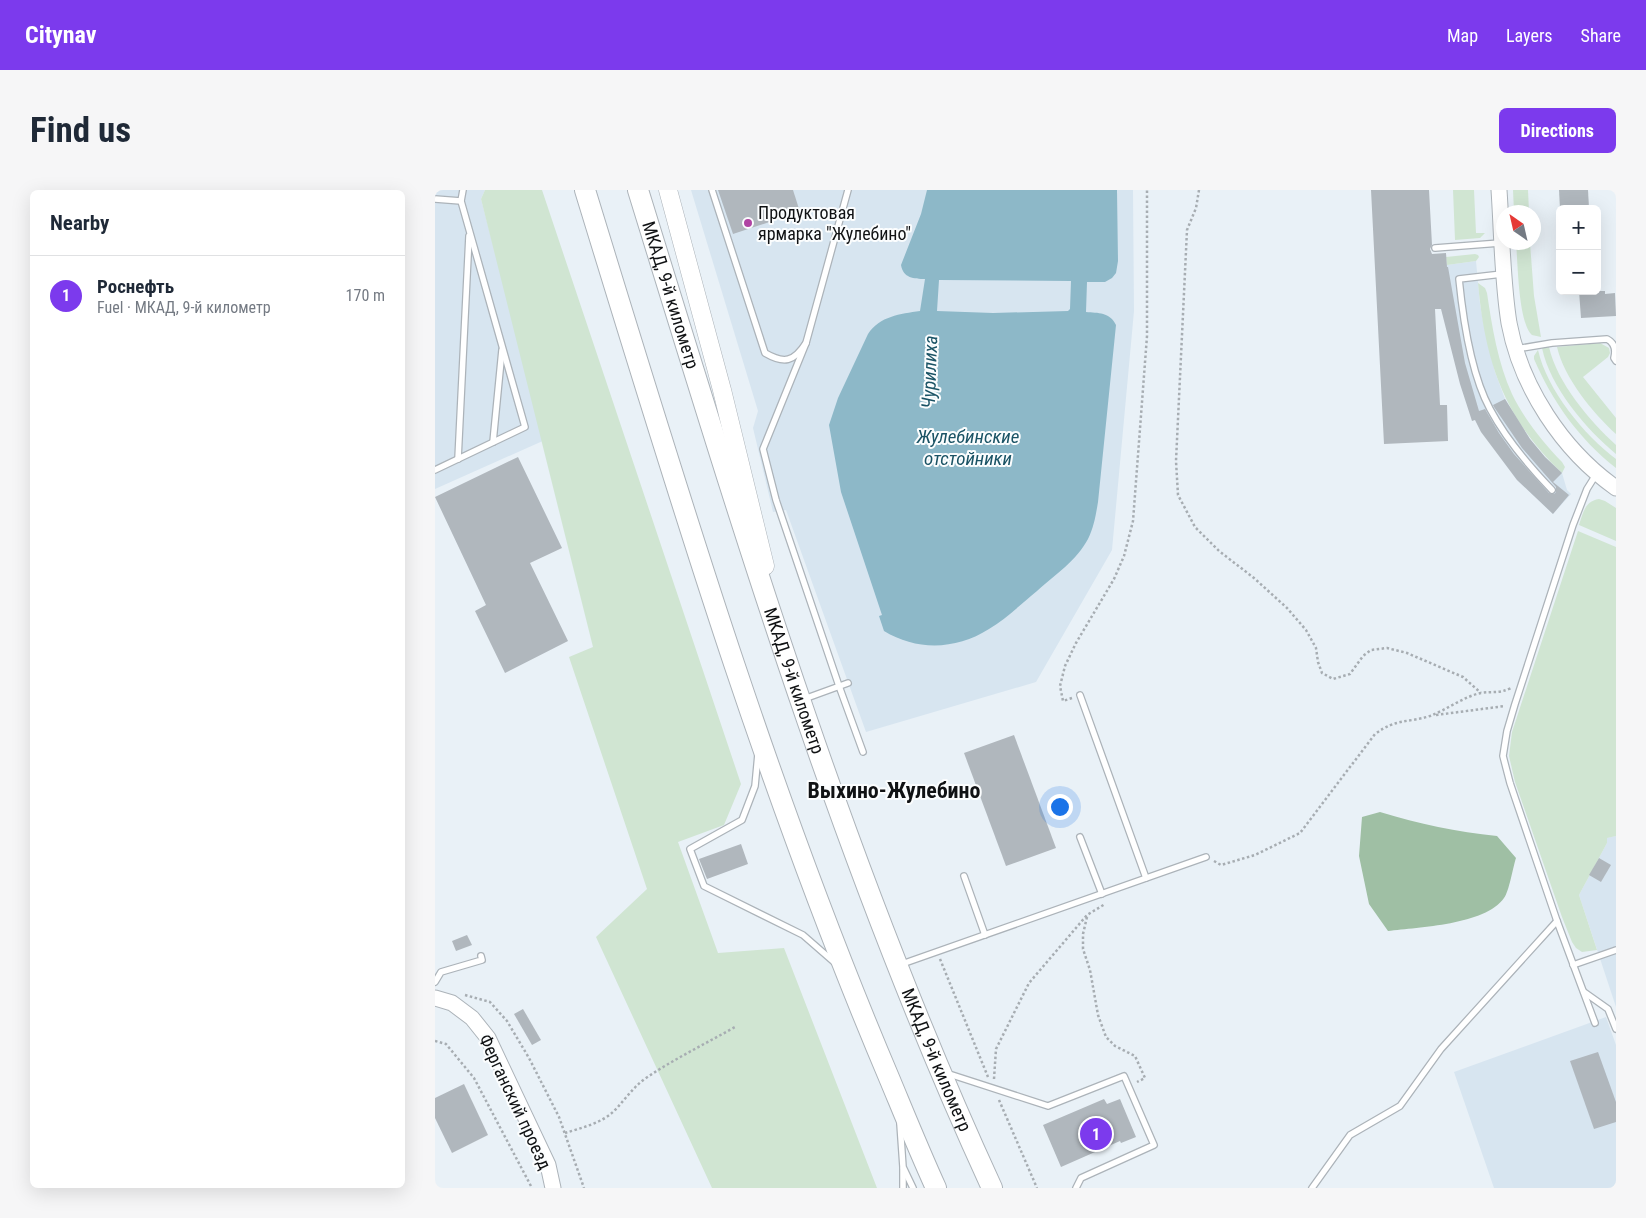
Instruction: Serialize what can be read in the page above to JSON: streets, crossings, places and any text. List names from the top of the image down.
{
  "streets": {
    "highway": ["МКАД, 9-й километр"],
    "main road": ["Ферганский проезд"]
  },
  "districts": ["Выхино-Жулебино"],
  "water": ["Чурилиха", "Жулебинские отстойники"],
  "places": ["Продуктовая ярмарка \"Жулебино\""],
  "north": "top left",
  "page": {
    "header": "Citynav",
    "nav": ["Map", "Layers", "Share"],
    "buttons": "Directions",
    "title": "Find us",
    "heading": "Nearby",
    "map_buttons": ["+", "−"],
    "list": [
      {
        "mark": "1",
        "name": "Роснефть",
        "note": "Fuel · МКАД, 9-й километр",
        "value": "170 m"
      }
    ],
    "pins": "1"
  }
}
